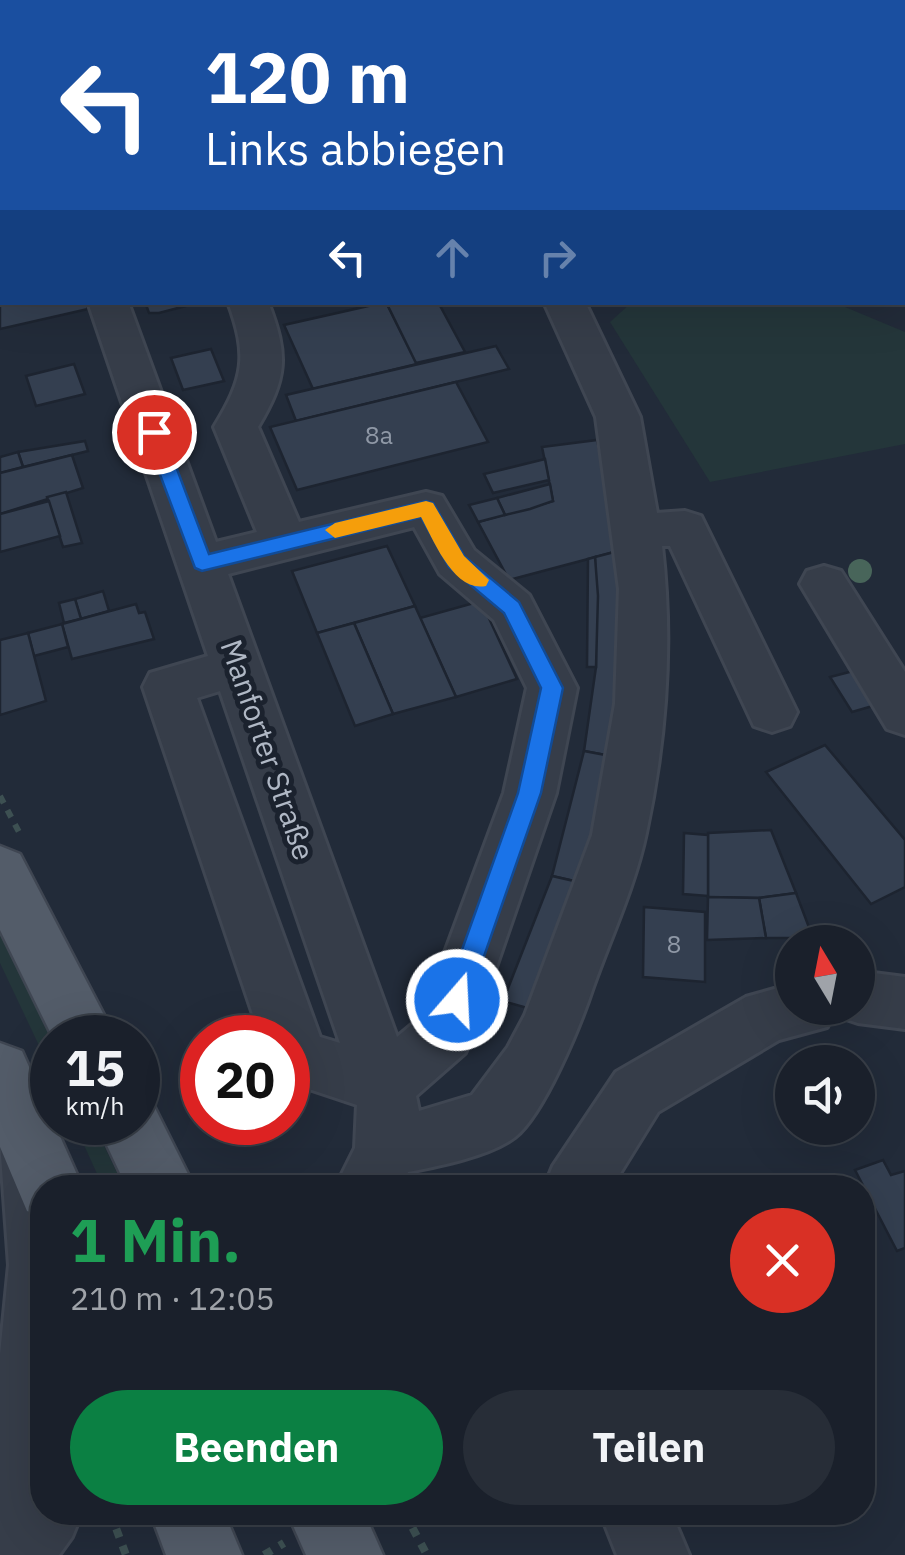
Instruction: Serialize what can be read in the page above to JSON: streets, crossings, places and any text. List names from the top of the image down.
{
  "streets": {
    "street": ["Manforter Straße"]
  },
  "house_numbers": ["8a", "8"],
  "north": "top",
  "page": {
    "turn": ["120 m", "Links abbiegen"],
    "speed": "15 km/h",
    "limit": "20",
    "heading": ["1 Min.", "210 m · 12:05"],
    "buttons": ["Beenden", "Teilen"]
  }
}
